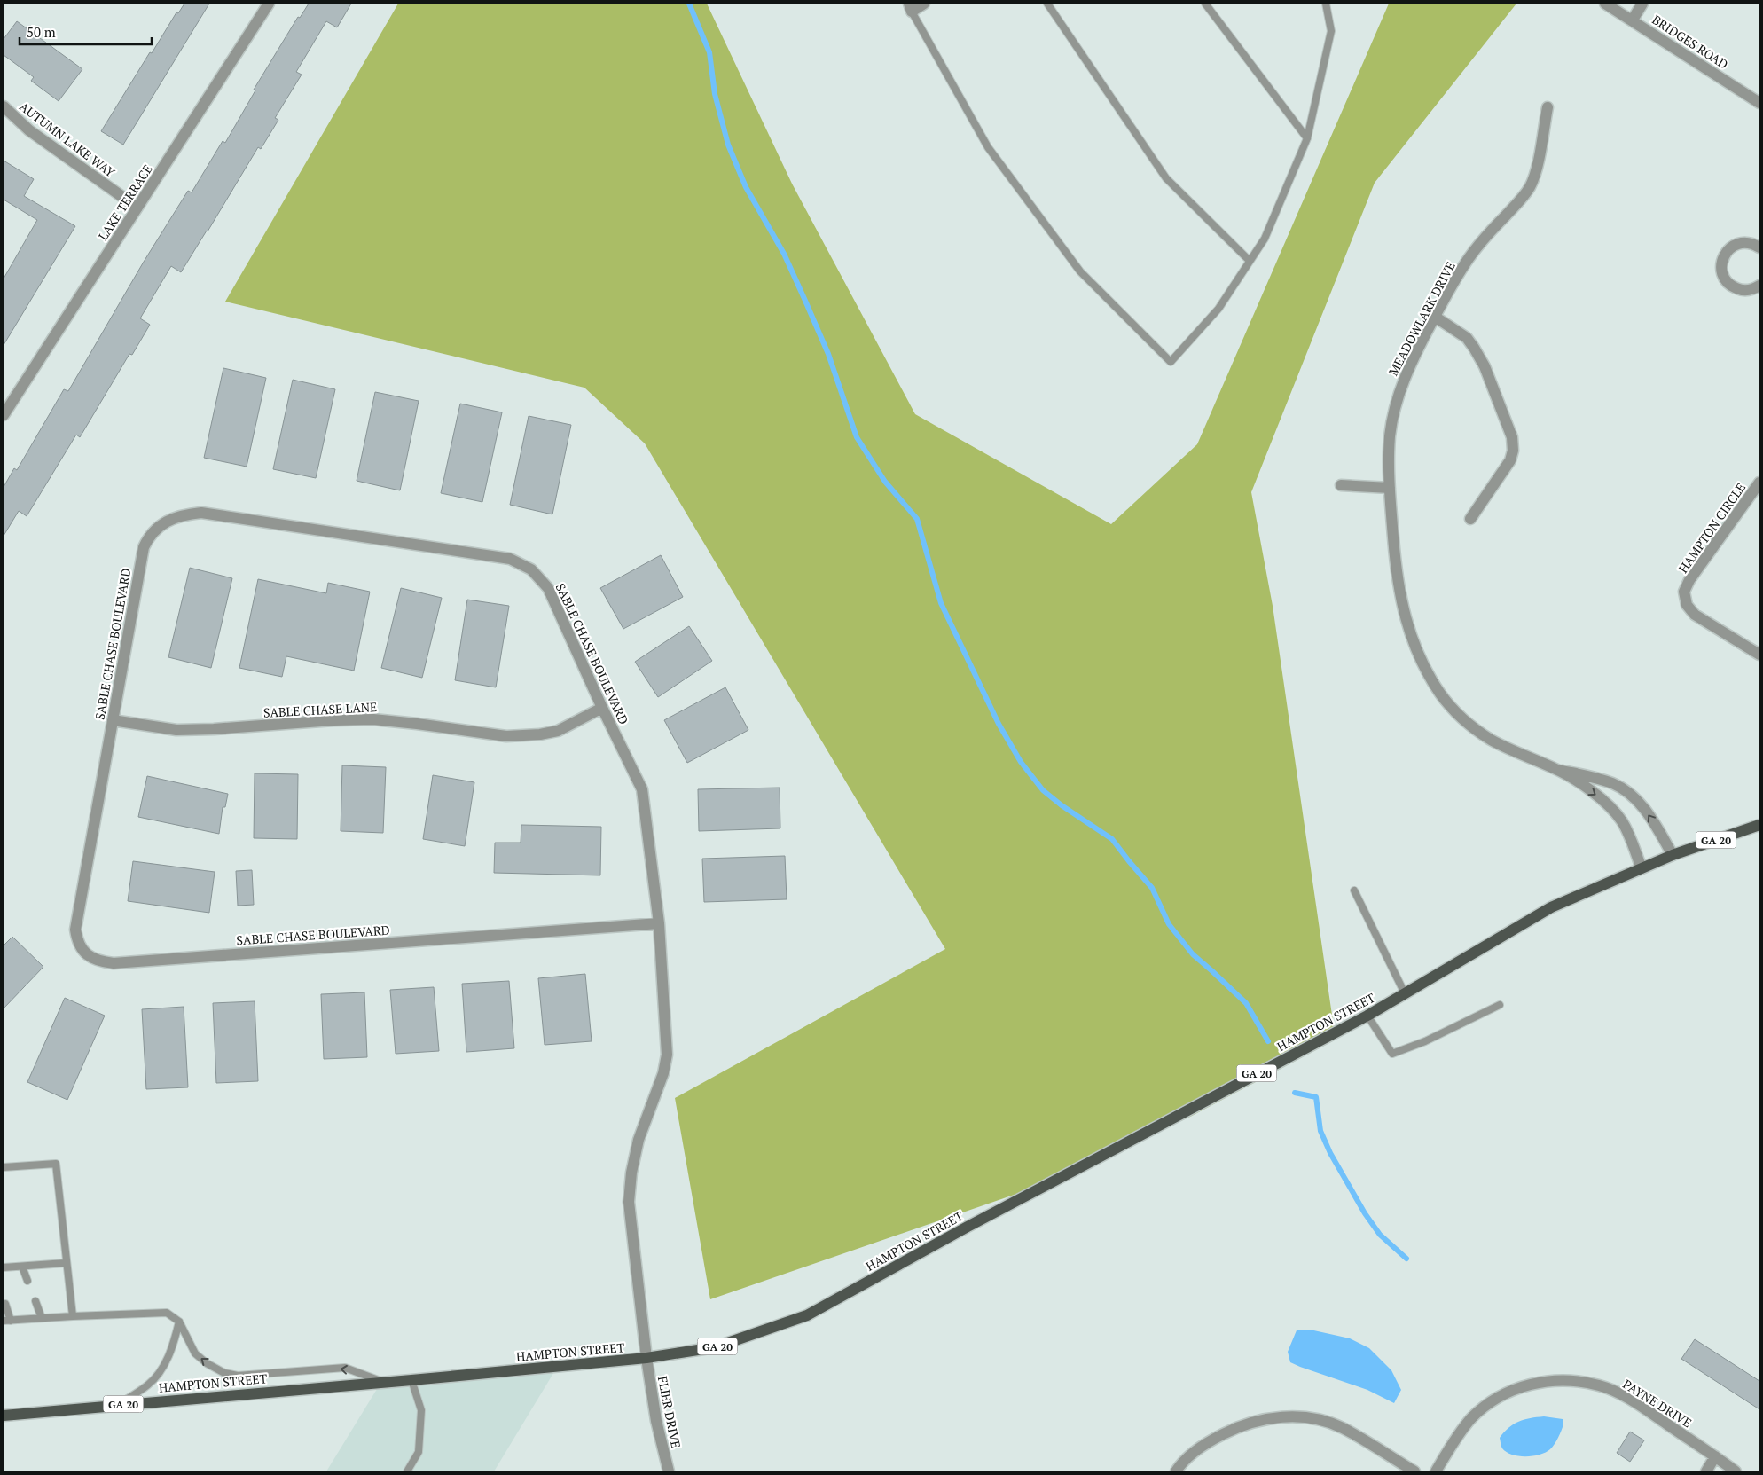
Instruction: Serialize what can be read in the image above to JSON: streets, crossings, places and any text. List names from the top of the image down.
{
  "streets": {
    "main road": ["GA 20", "HAMPTON STREET"],
    "street": [
      "BRIDGES ROAD",
      "AUTUMN LAKE WAY",
      "LAKE TERRACE",
      "MEADOWLARK DRIVE",
      "HAMPTON CIRCLE",
      "SABLE CHASE BOULEVARD",
      "SABLE CHASE LANE",
      "PAYNE DRIVE",
      "FLIER DRIVE"
    ]
  },
  "crossings": [
    ["AUTUMN LAKE WAY", "LAKE TERRACE"],
    ["MEADOWLARK DRIVE", "HAMPTON STREET"],
    ["SABLE CHASE BOULEVARD", "SABLE CHASE LANE"],
    ["SABLE CHASE BOULEVARD", "HAMPTON STREET"],
    ["SABLE CHASE BOULEVARD", "FLIER DRIVE"],
    ["HAMPTON STREET", "FLIER DRIVE"]
  ],
  "scale_bar": "50 m"
}
